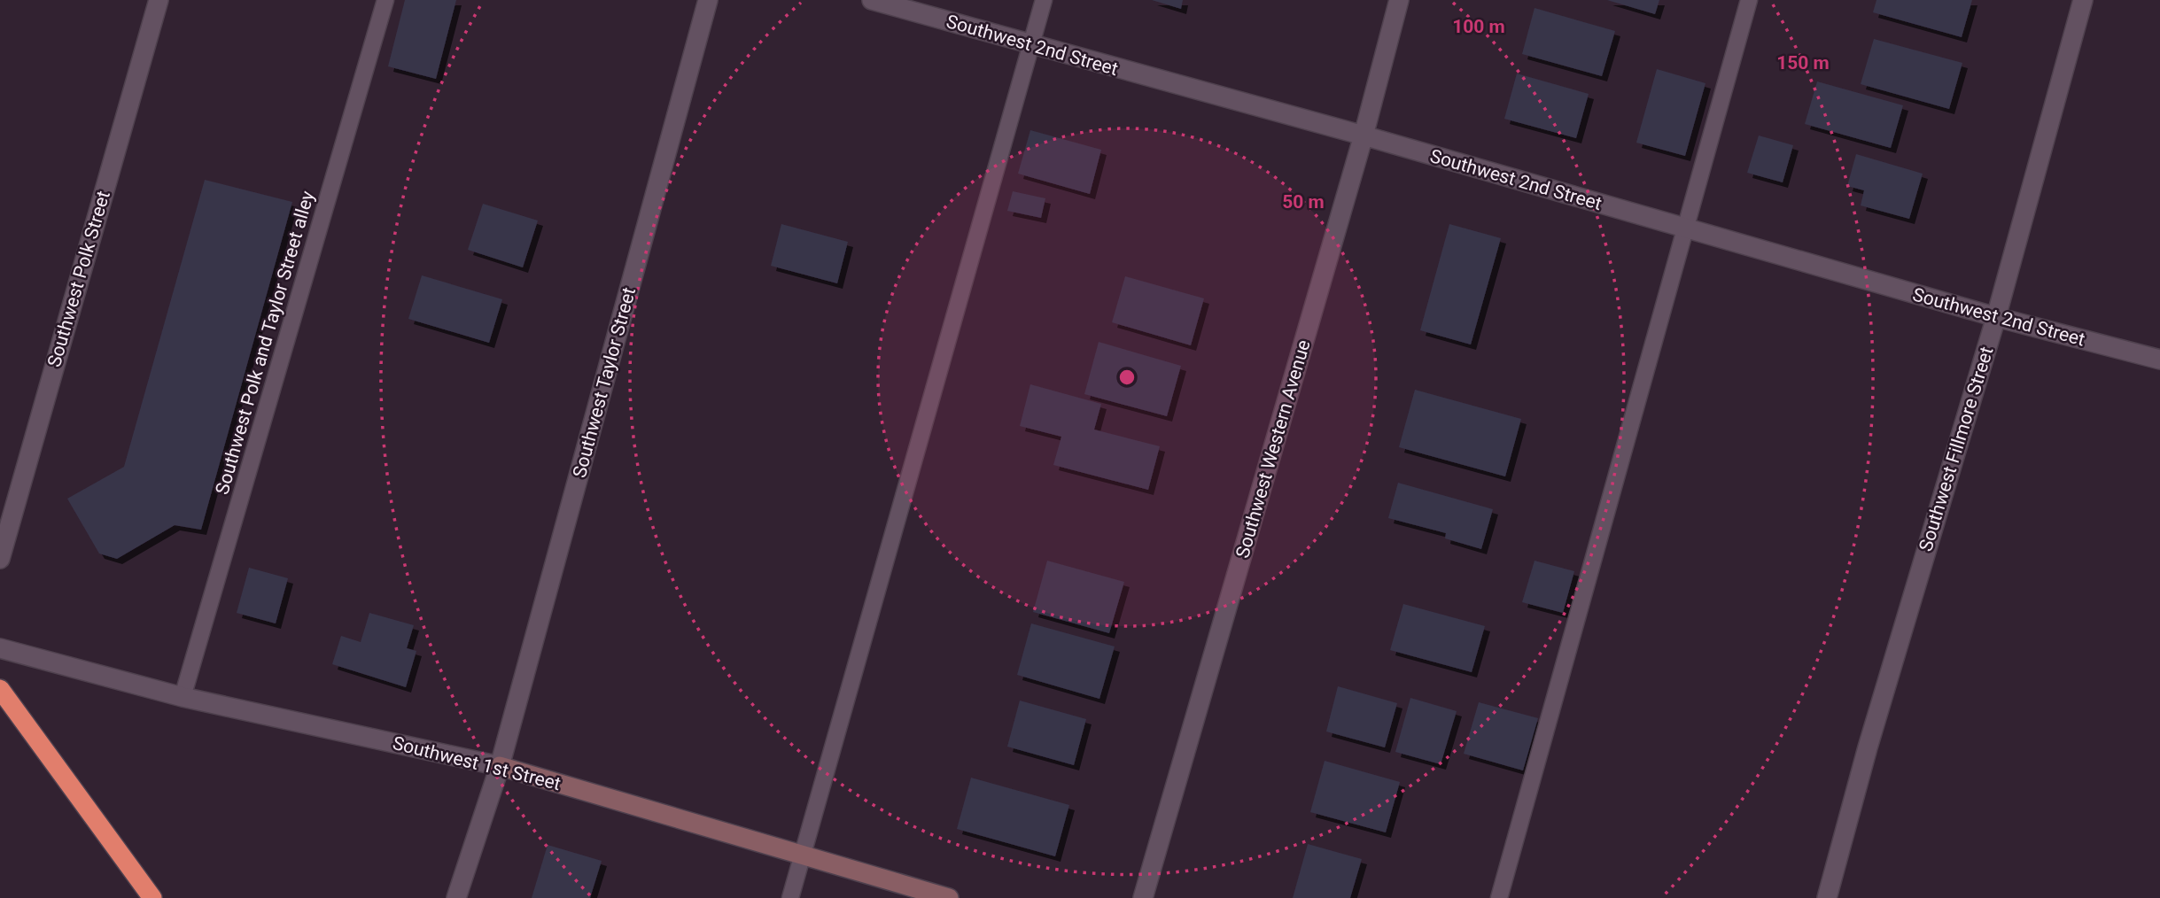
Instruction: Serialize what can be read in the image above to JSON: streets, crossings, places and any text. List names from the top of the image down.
{
  "streets": {
    "street": [
      "Southwest 2nd Street",
      "Southwest Polk Street",
      "Southwest Taylor Street",
      "Southwest Western Avenue",
      "Southwest Fillmore Street",
      "Southwest 1st Street"
    ],
    "lane": ["Southwest Polk and Taylor Street alley"]
  },
  "crossings": [
    ["Southwest 2nd Street", "Southwest Western Avenue"],
    ["Southwest 2nd Street", "Southwest Fillmore Street"],
    ["Southwest Polk and Taylor Street alley", "Southwest 1st Street"],
    ["Southwest Taylor Street", "Southwest 1st Street"]
  ],
  "rings": ["100 m", "150 m", "50 m"]
}
